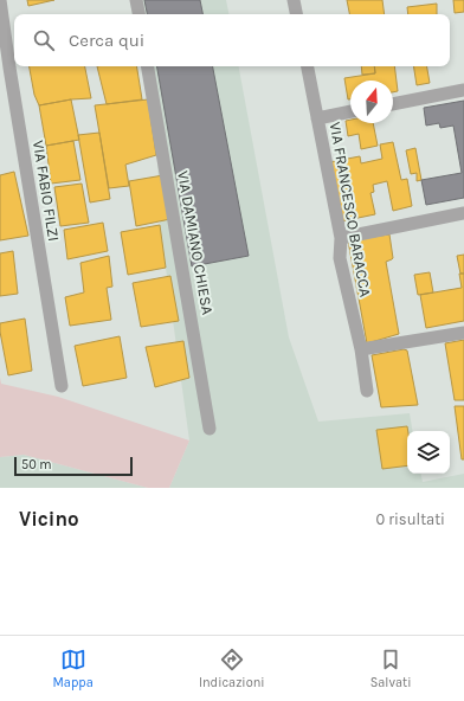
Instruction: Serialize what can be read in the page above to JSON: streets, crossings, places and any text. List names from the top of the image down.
{
  "streets": {
    "street": ["VIA FABIO FILZI", "VIA FRANCESCO BARACCA", "VIA DAMIANO CHIESA"]
  },
  "scale_bar": "50 m",
  "north": "top",
  "page": {
    "search": "Cerca qui",
    "scale": "50 m",
    "heading": ["Vicino", "0 risultati"],
    "nav": ["Mappa", "Indicazioni", "Salvati"]
  }
}
